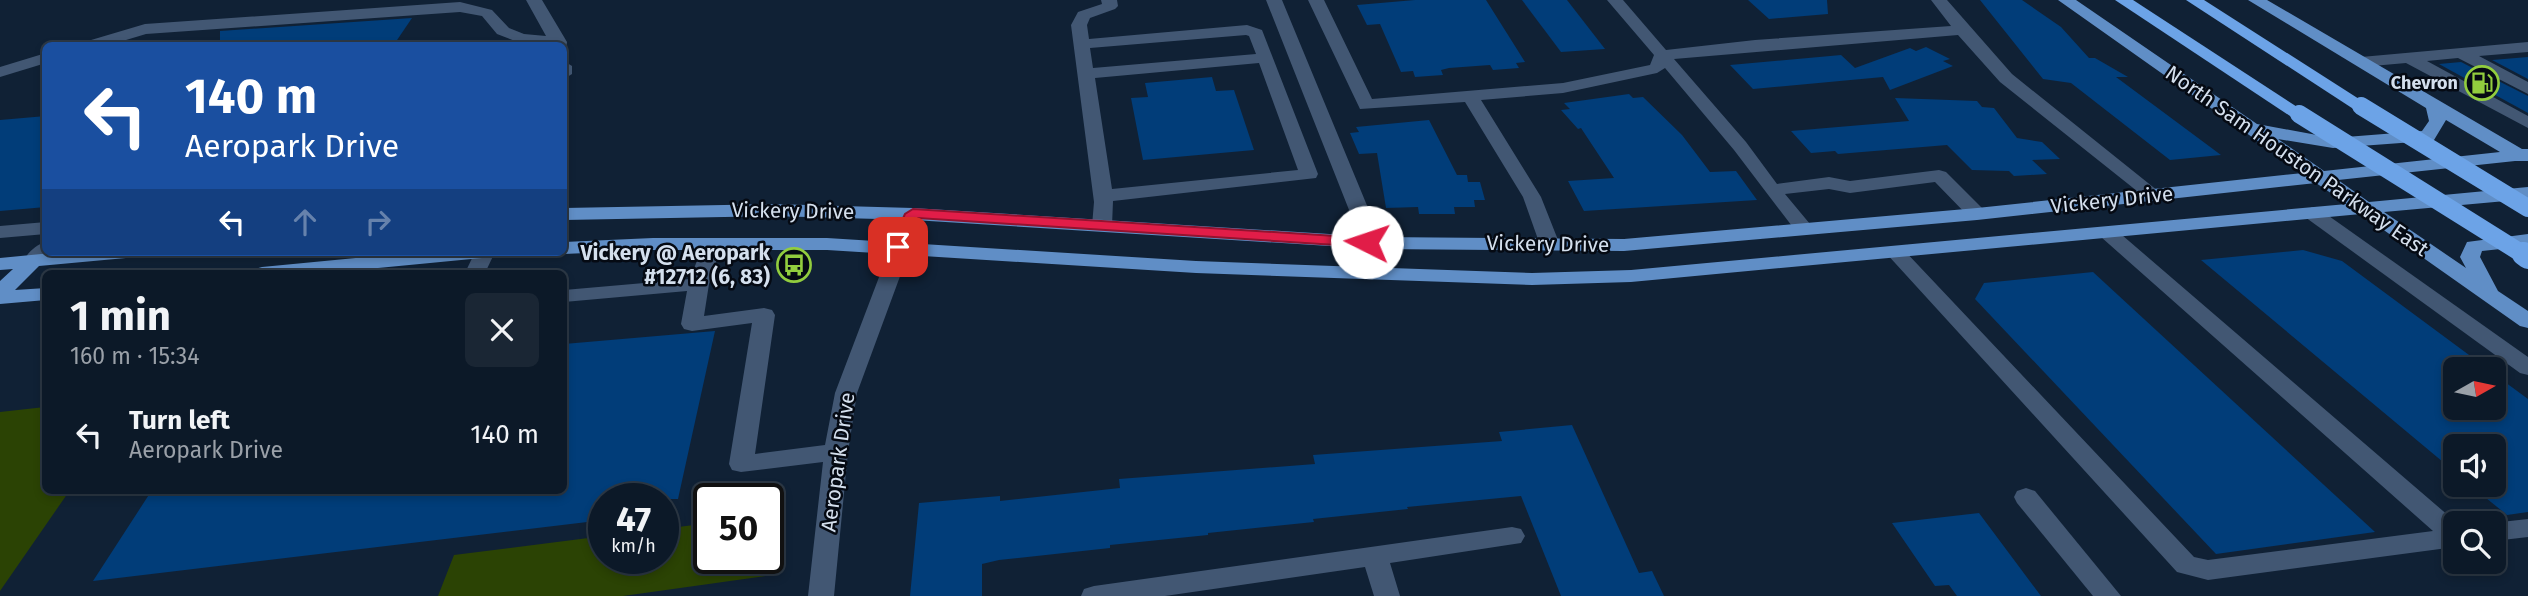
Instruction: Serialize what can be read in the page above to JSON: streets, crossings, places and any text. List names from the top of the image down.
{
  "streets": {
    "highway": ["North Sam Houston Parkway East"],
    "main road": ["Vickery Drive"],
    "street": ["Aeropark Drive"]
  },
  "crossings": [
    ["North Sam Houston Parkway East", "Vickery Drive"],
    ["Vickery Drive", "Aeropark Drive"]
  ],
  "places": {
    "fuel station": ["Chevron"],
    "bus stop": ["Vickery @ Aeropark #12712 (6, 83)"]
  },
  "north": "right",
  "page": {
    "turn": ["140 m", "Aeropark Drive"],
    "heading": ["1 min", "160 m · 15:34"],
    "list": [
      {
        "name": "Turn left",
        "note": "Aeropark Drive",
        "value": "140 m"
      }
    ],
    "speed": "47 km/h",
    "limit": "50"
  }
}
